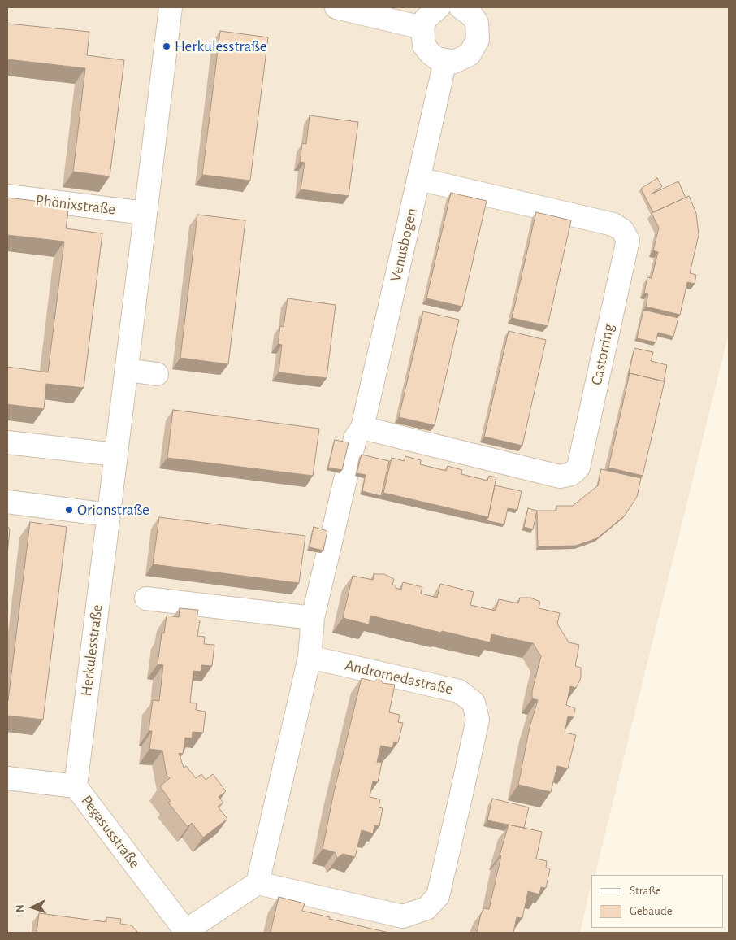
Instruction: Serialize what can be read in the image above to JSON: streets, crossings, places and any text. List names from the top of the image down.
{
  "streets": {
    "street": [
      "Phönixstraße",
      "Venusbogen",
      "Castorring",
      "Herkulesstraße",
      "Andromedastraße",
      "Pegasusstraße"
    ]
  },
  "crossings": [
    ["Phönixstraße", "Herkulesstraße"],
    ["Venusbogen", "Castorring"],
    ["Venusbogen", "Andromedastraße"],
    ["Herkulesstraße", "Pegasusstraße"]
  ],
  "places": ["Herkulesstraße", "Orionstraße"],
  "legend": ["Straße", "Gebäude"],
  "north": "left"
}
